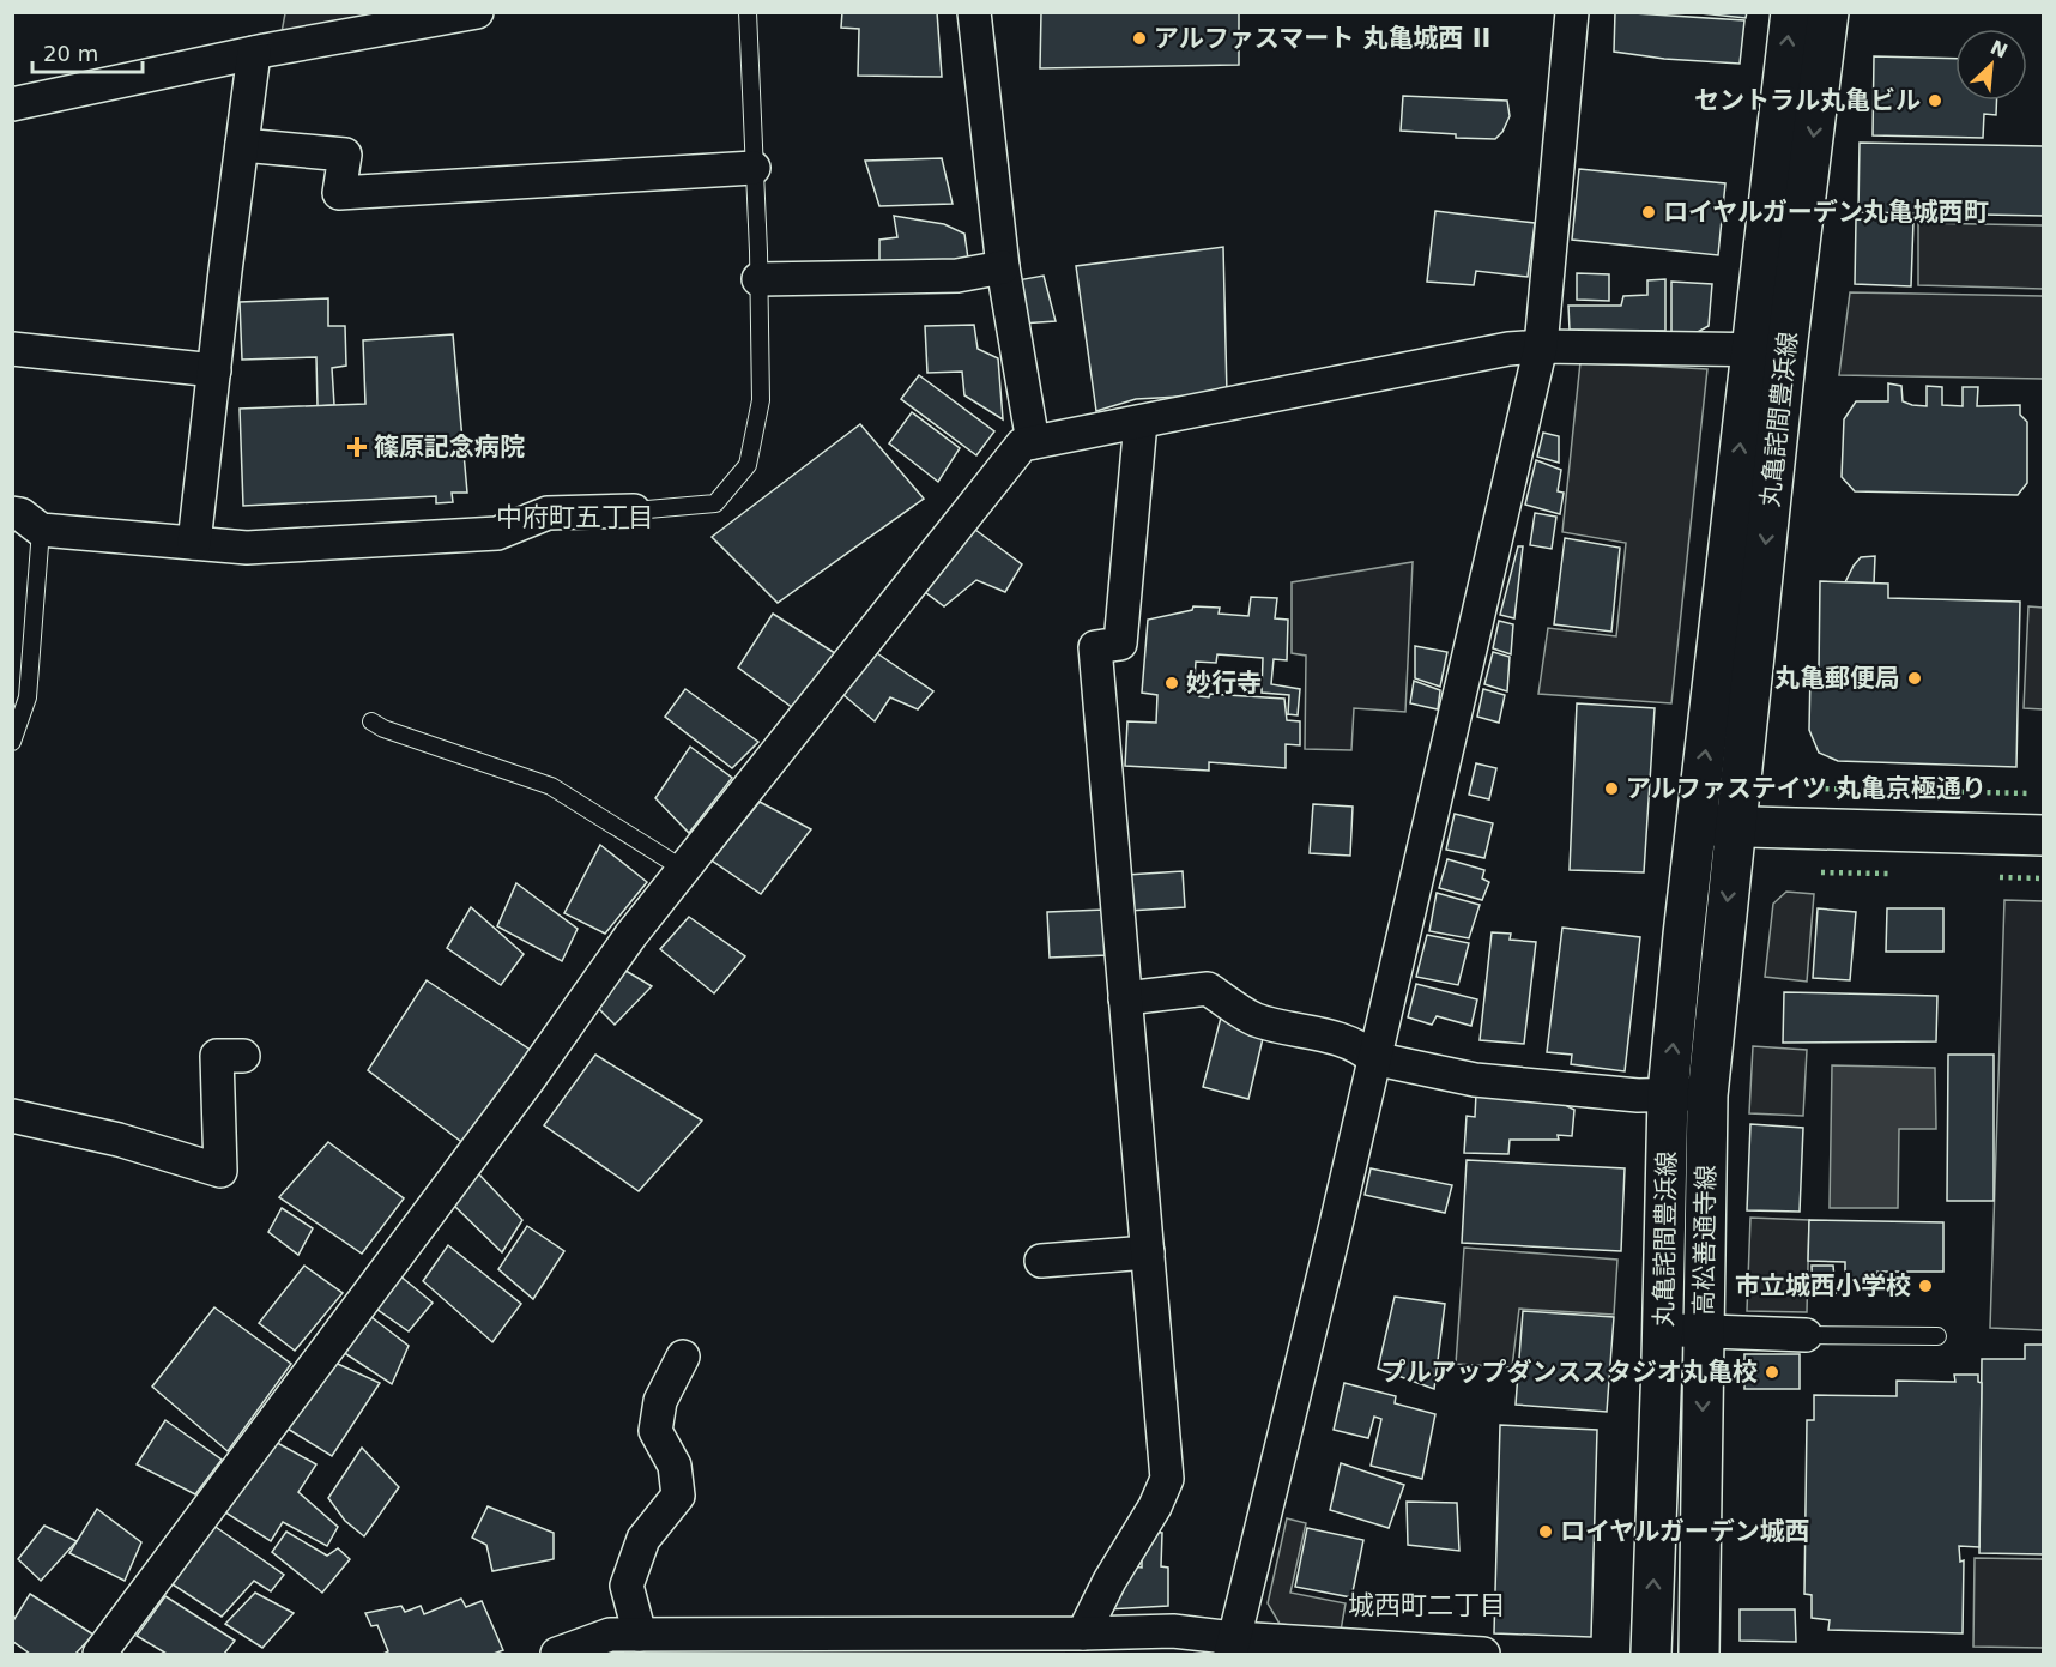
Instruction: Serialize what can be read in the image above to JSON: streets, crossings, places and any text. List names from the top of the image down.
{
  "streets": {
    "main road": ["丸亀詫間豊浜線", "高松善通寺線"]
  },
  "crossings": [
    ["丸亀詫間豊浜線", "高松善通寺線"]
  ],
  "one_way": ["高松善通寺線"],
  "districts": ["中府町五丁目", "城西町二丁目"],
  "places": {
    "other": [
      "アルファスマート 丸亀城西 II",
      "セントラル丸亀ビル",
      "ロイヤルガーデン丸亀城西町",
      "丸亀郵便局",
      "妙行寺",
      "アルファステイツ 丸亀京極通り",
      "市立城西小学校",
      "プルアップダンススタジオ丸亀校",
      "ロイヤルガーデン城西"
    ],
    "health": ["篠原記念病院"]
  },
  "scale_bar": "20 m",
  "north": "top right"
}
